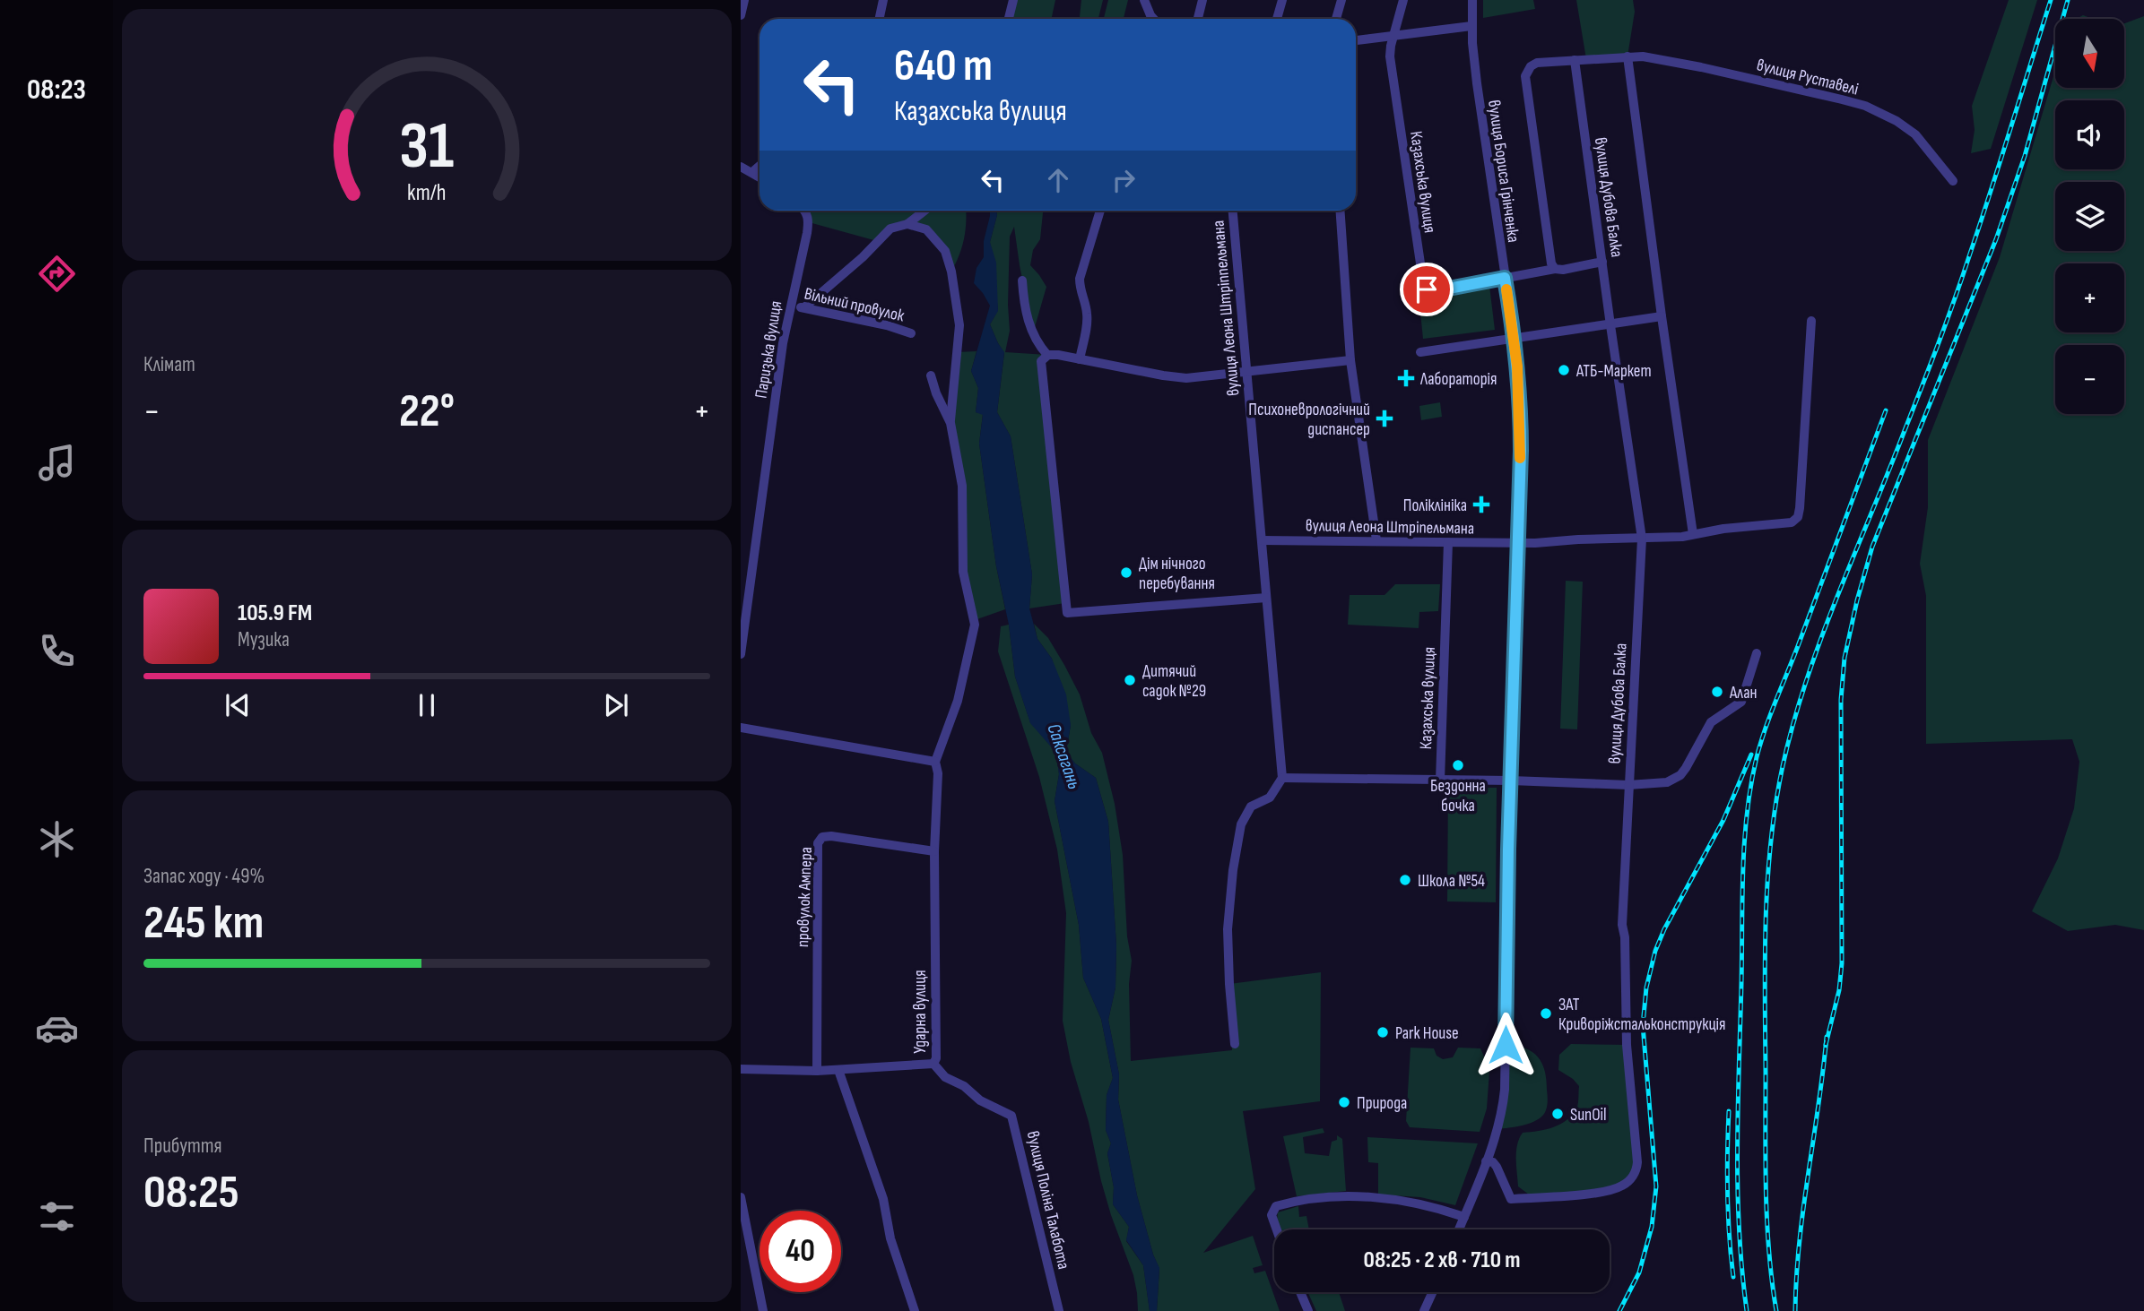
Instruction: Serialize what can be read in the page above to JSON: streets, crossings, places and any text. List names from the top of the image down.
{
  "streets": {
    "street": [
      "вулиця Руставелі",
      "вулиця Бориса Грінченка",
      "Казахська вулиця",
      "вулиця Дубова Балка",
      "Вільний провулок",
      "вулиця Леона Штріппельмана",
      "Паризька вулиця",
      "вулиця Леона Штріпельмана",
      "провулок Ампера",
      "Ударна вулиця",
      "вулиця Поліна Талабота"
    ]
  },
  "crossings": [
    ["вулиця Руставелі", "вулиця Дубова Балка"],
    ["вулиця Бориса Грінченка", "Казахська вулиця"],
    ["вулиця Бориса Грінченка", "вулиця Дубова Балка"],
    ["вулиця Бориса Грінченка", "вулиця Леона Штріпельмана"],
    ["Казахська вулиця", "вулиця Леона Штріпельмана"],
    ["вулиця Дубова Балка", "вулиця Леона Штріпельмана"],
    ["Вільний провулок", "Паризька вулиця"],
    ["вулиця Леона Штріппельмана", "вулиця Леона Штріпельмана"],
    ["провулок Ампера", "Ударна вулиця"],
    ["Ударна вулиця", "вулиця Поліна Талабота"]
  ],
  "water": ["Саксагань"],
  "places": {
    "other": [
      "АТБ-Маркет",
      "Дім нічного перебування",
      "Дитячий садок №29",
      "Алан",
      "Бездонна бочка",
      "Школа №54",
      "ЗАТ Криворіжстальконструкція",
      "Park House",
      "Природа",
      "SunOil"
    ],
    "health": ["Лабораторія", "Психоневрологічний диспансер", "Поліклініка"]
  },
  "north": "bottom",
  "page": {
    "tabs": "08:23",
    "map_buttons": ["+", "−"],
    "turn": ["640 m", "Казахська вулиця"],
    "tile": [
      "Клімат",
      ["Запас ходу · 49%", "245 km"],
      ["Прибуття", "08:25"]
    ],
    "heat": ["−", "22°", "+"],
    "song": ["105.9 FM", "Музика"],
    "limit": "40",
    "trip": "08:25 · 2 хв · 710 m",
    "gauge": ["31", "km/h"]
  }
}
